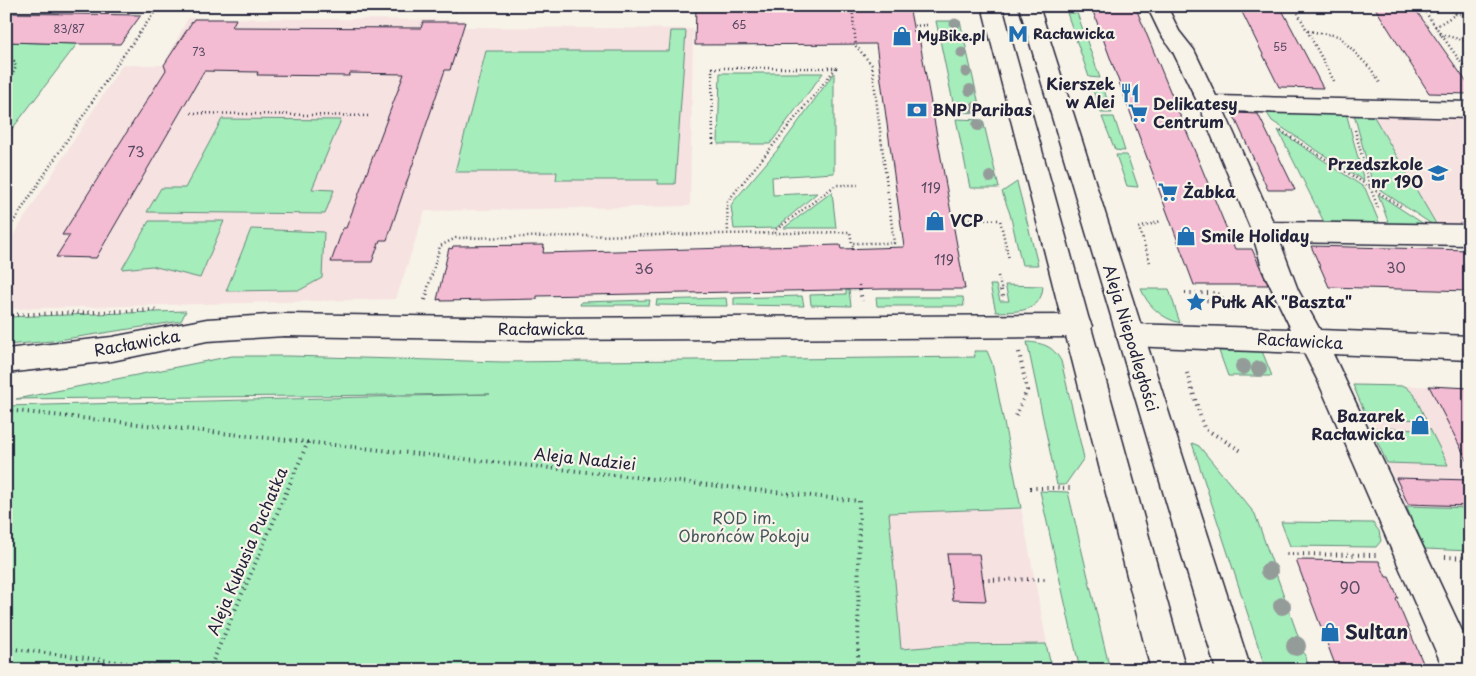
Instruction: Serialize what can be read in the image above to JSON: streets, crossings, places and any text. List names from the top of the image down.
{
  "streets": {
    "street": ["Racławicka", "Aleja Niepodległości"],
    "path": ["Aleja Nadziei", "Aleja Kubusia Puchatka"]
  },
  "crossings": [
    ["Racławicka", "Aleja Niepodległości"],
    ["Aleja Nadziei", "Aleja Kubusia Puchatka"]
  ],
  "parks": ["ROD im. Obrońców Pokoju"],
  "places": {
    "metro station": ["Racławicka"],
    "shop": [
      "MyBike.pl",
      "VCP",
      "Smile Holiday",
      "Bazarek Racławicka",
      "Sultan"
    ],
    "restaurant": ["Kierszek w Alei"],
    "bank": ["BNP Paribas"],
    "supermarket": ["Delikatesy Centrum", "Żabka"],
    "school or university": ["Przedszkole nr 190"],
    "place": ["Pułk AK \"Baszta\""]
  },
  "house_numbers": [
    "65",
    "83/87",
    "55",
    "73",
    "73",
    "119",
    "119",
    "30",
    "36",
    "90"
  ]
}
